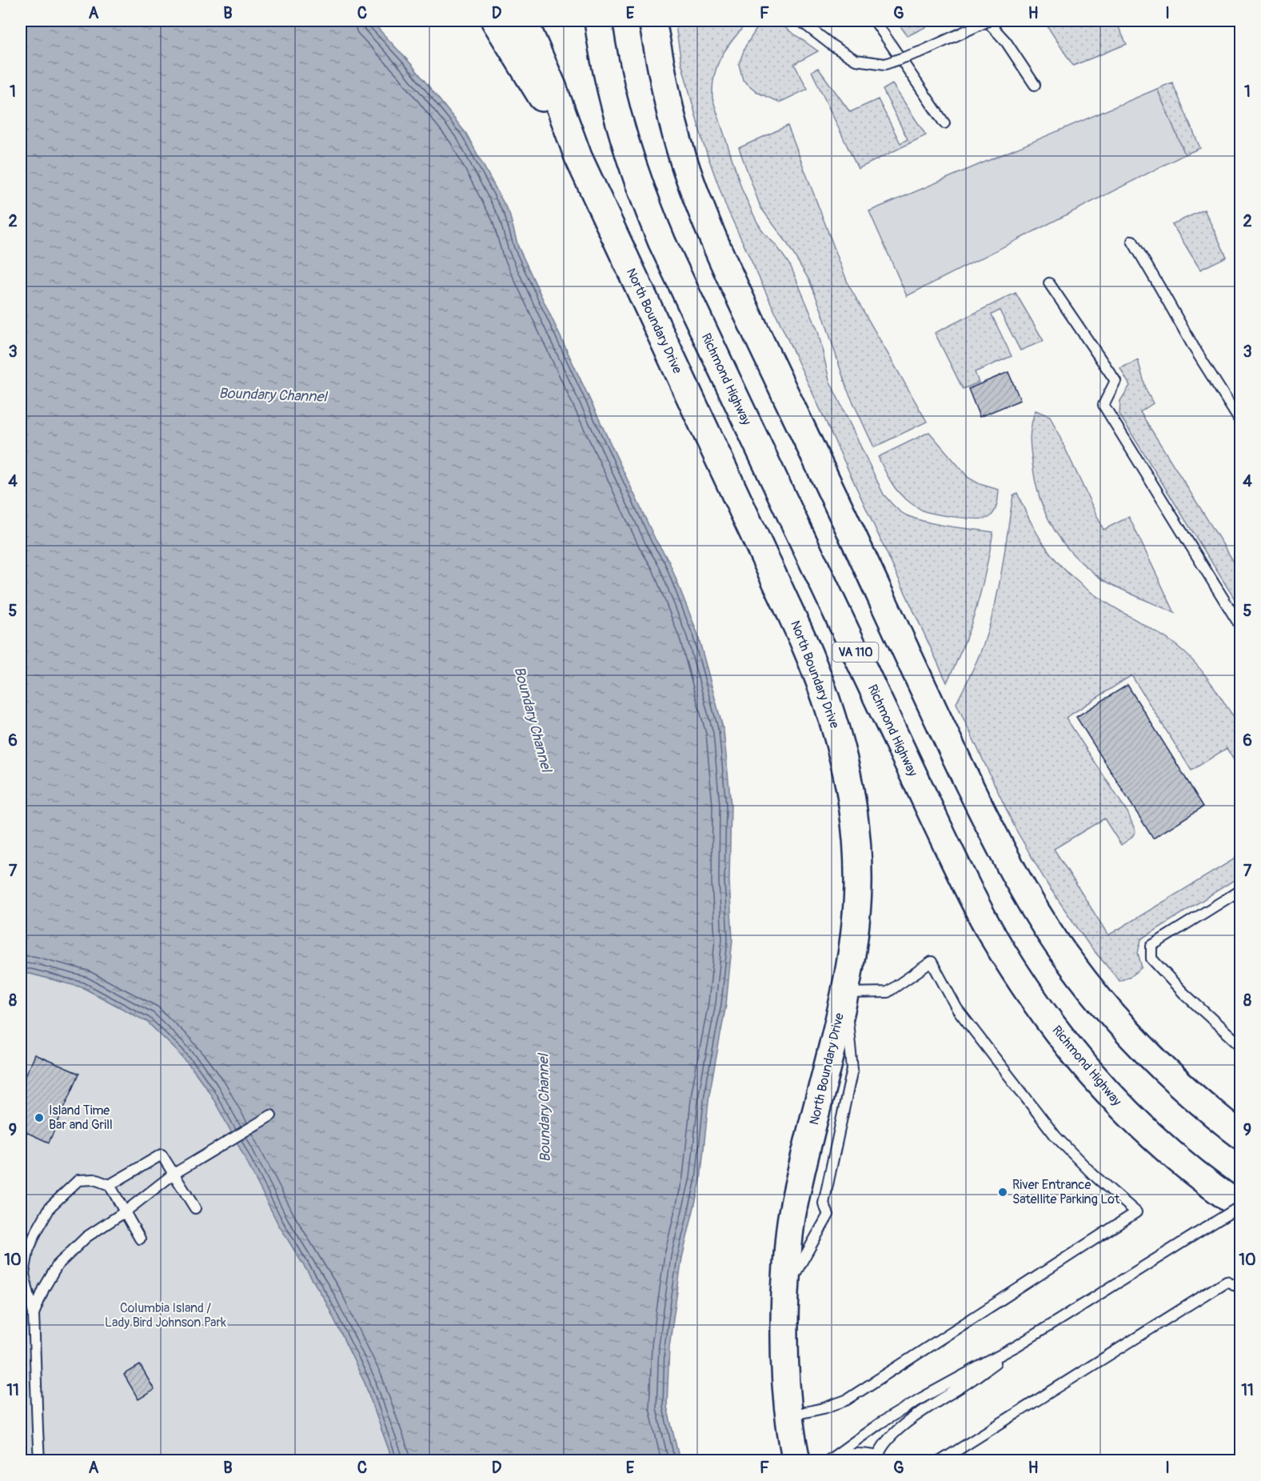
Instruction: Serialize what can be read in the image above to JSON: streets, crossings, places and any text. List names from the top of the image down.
{
  "streets": {
    "main road": ["North Boundary Drive", "Richmond Highway", "VA 110"]
  },
  "water": ["Boundary Channel"],
  "parks": ["Columbia Island / Lady Bird Johnson Park"],
  "places": ["Island Time Bar and Grill", "River Entrance Satellite Parking Lot"],
  "grid": {
    "columns": [
      "A",
      "B",
      "C",
      "D",
      "E",
      "F",
      "G",
      "H",
      "I"
    ],
    "rows": [
      "1",
      "2",
      "3",
      "4",
      "5",
      "6",
      "7",
      "8",
      "9",
      "10",
      "11"
    ]
  }
}
